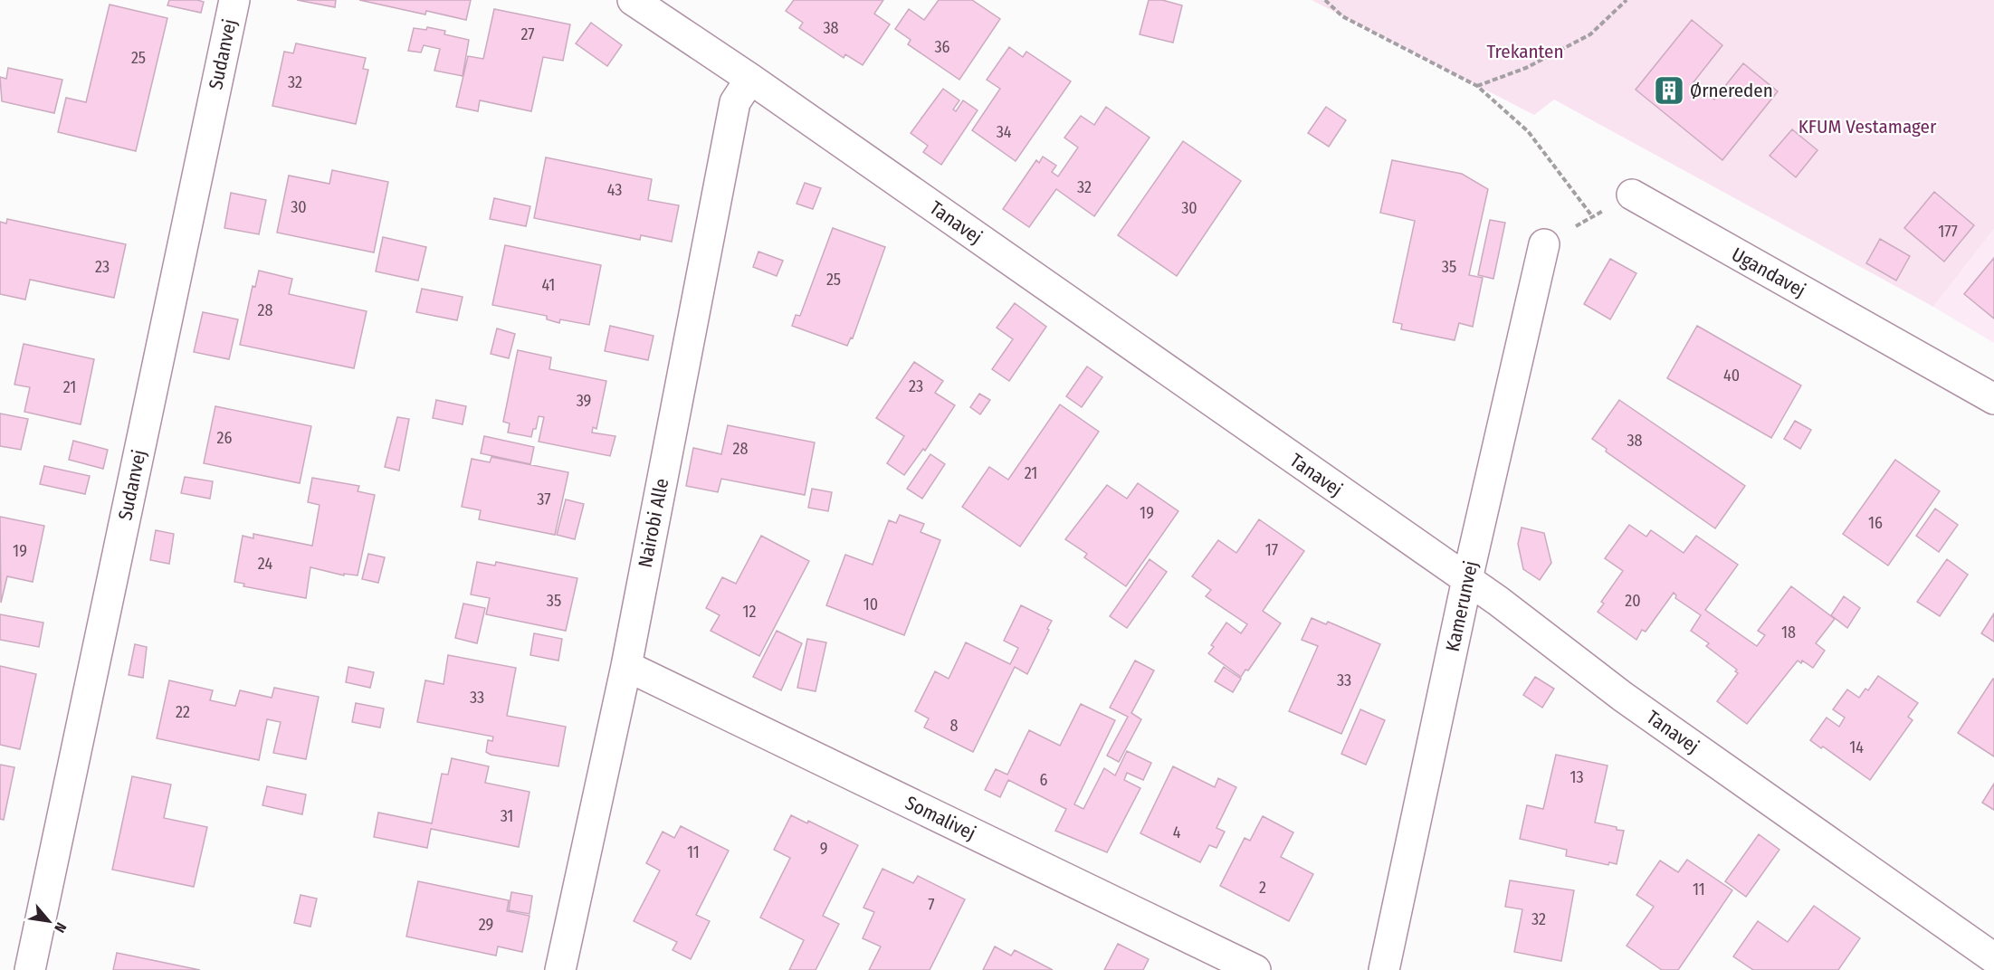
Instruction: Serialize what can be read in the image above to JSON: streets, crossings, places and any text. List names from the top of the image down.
{
  "streets": {
    "street": [
      "Sudanvej",
      "Tanavej",
      "Ugandavej",
      "Nairobi Alle",
      "Kamerunvej",
      "Somalivej"
    ]
  },
  "crossings": [
    ["Tanavej", "Nairobi Alle"],
    ["Tanavej", "Kamerunvej"],
    ["Nairobi Alle", "Somalivej"]
  ],
  "parks": ["Trekanten", "KFUM Vestamager"],
  "places": {
    "building": ["Ørnereden"]
  },
  "house_numbers": [
    "38",
    "27",
    "36",
    "25",
    "32",
    "34",
    "32",
    "43",
    "30",
    "30",
    "177",
    "23",
    "35",
    "25",
    "41",
    "28",
    "40",
    "23",
    "21",
    "39",
    "26",
    "38",
    "28",
    "21",
    "37",
    "19",
    "16",
    "17",
    "19",
    "24",
    "35",
    "20",
    "10",
    "12",
    "18",
    "33",
    "33",
    "22",
    "8",
    "14",
    "13",
    "6",
    "31",
    "4",
    "9",
    "11",
    "2",
    "11",
    "7",
    "32",
    "29"
  ],
  "north": "bottom right"
}
